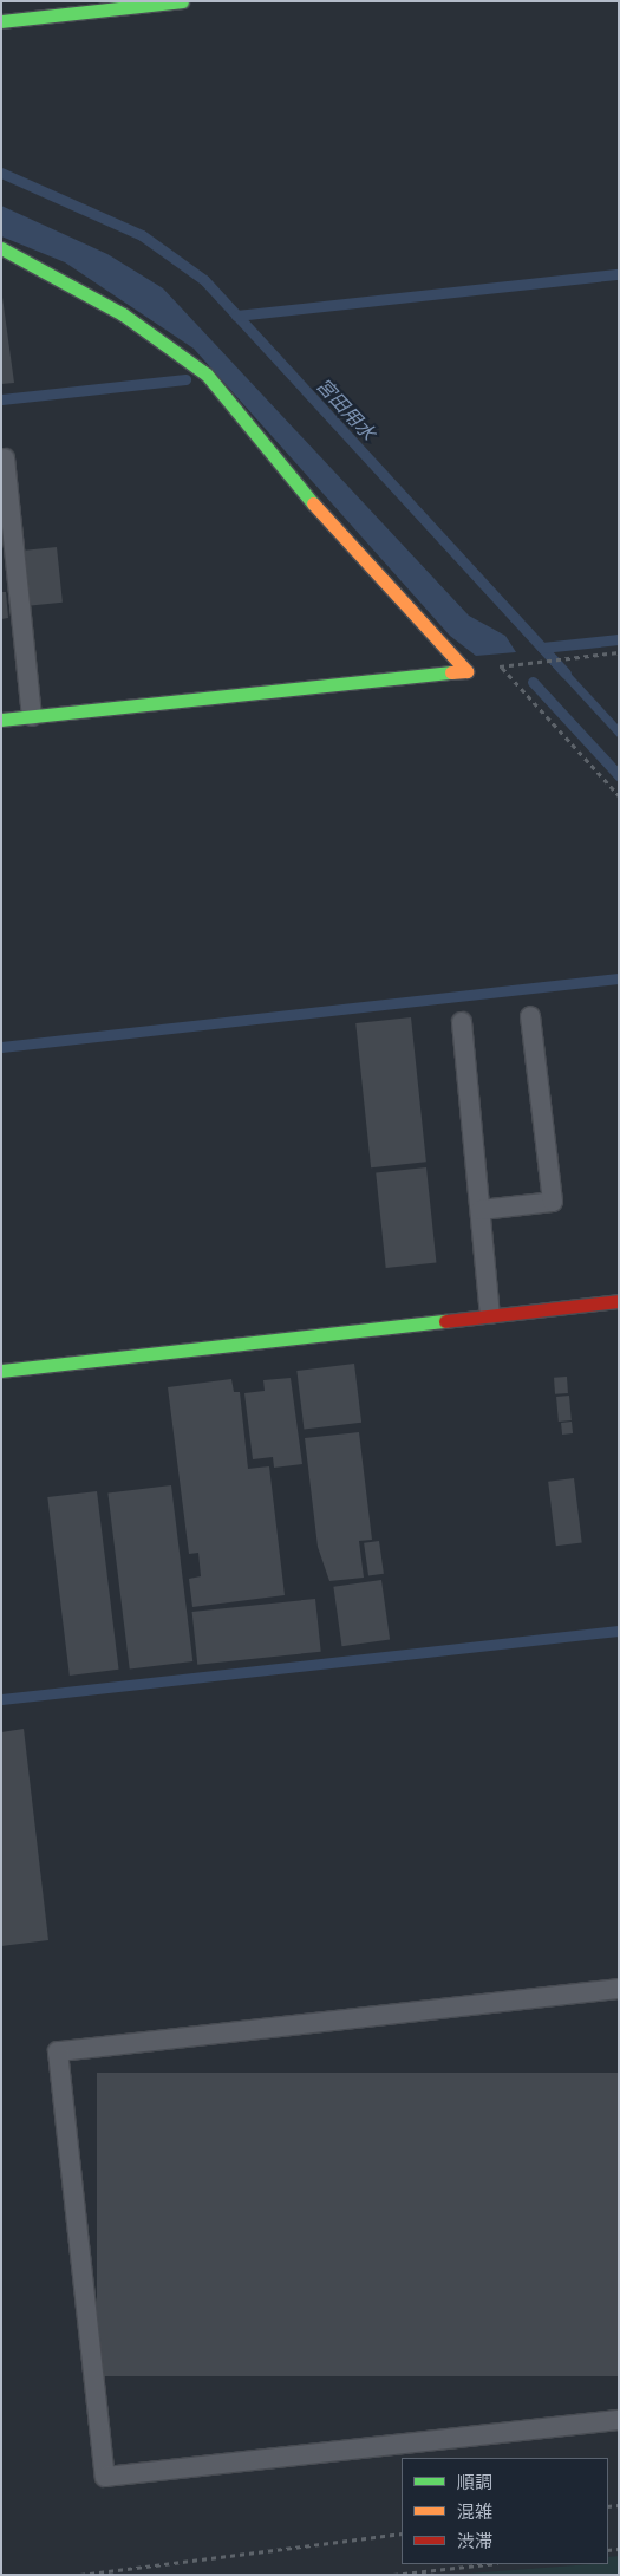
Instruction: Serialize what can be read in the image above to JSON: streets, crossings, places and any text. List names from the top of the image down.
{
  "water": ["宮田用水"],
  "legend": ["順調", "混雑", "渋滞"]
}
